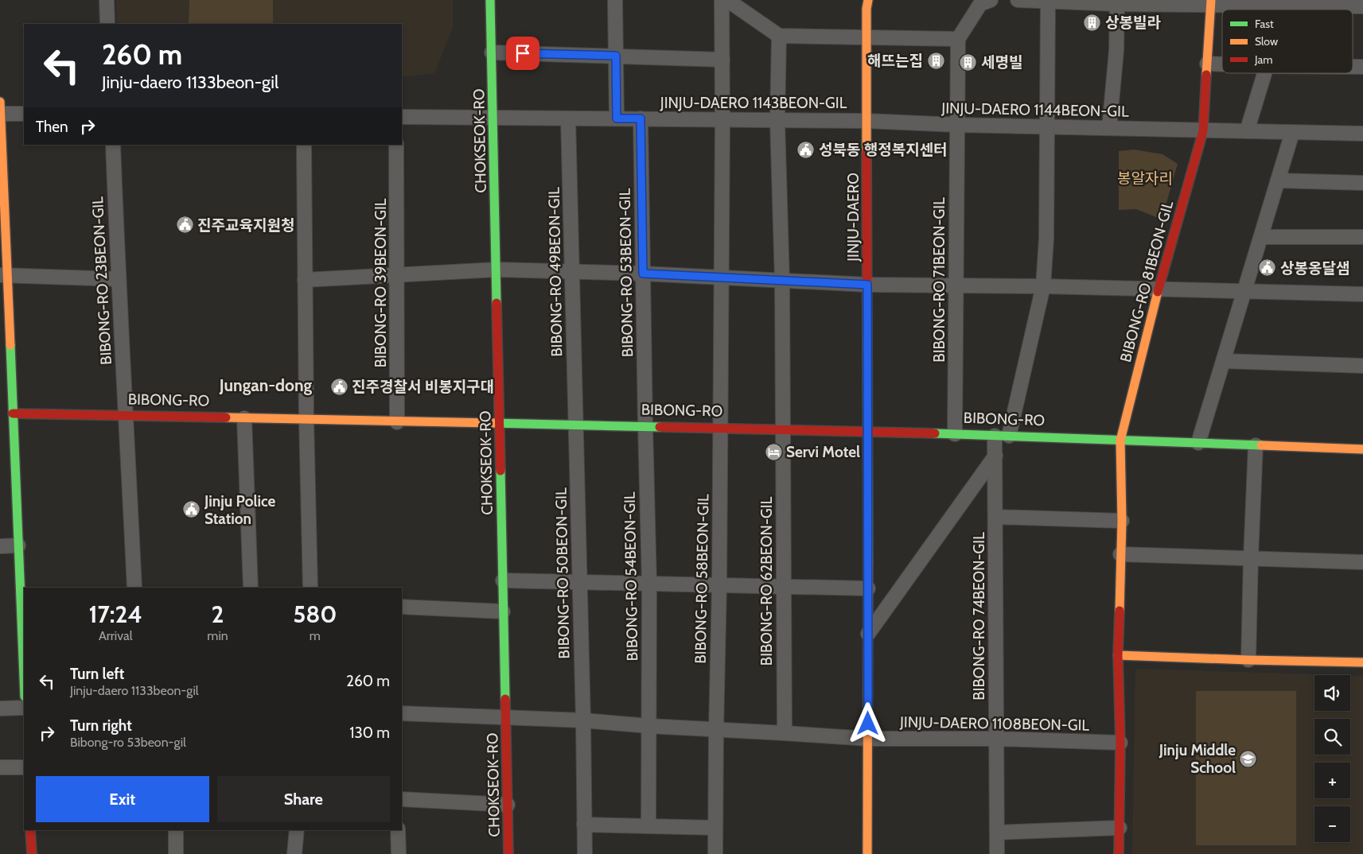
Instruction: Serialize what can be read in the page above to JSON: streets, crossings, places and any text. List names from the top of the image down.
{
  "streets": {
    "street": [
      "JINJU-DAERO 1143BEON-GIL",
      "JINJU-DAERO 1144BEON-GIL",
      "CHOKSEOK-RO",
      "JINJU-DAERO",
      "BIBONG-RO 49BEON-GIL",
      "BIBONG-RO 53BEON-GIL",
      "BIBONG-RO 71BEON-GIL",
      "BIBONG-RO 23BEON-GIL",
      "BIBONG-RO 81BEON-GIL",
      "BIBONG-RO 39BEON-GIL",
      "BIBONG-RO",
      "BIBONG-RO 50BEON-GIL",
      "BIBONG-RO 54BEON-GIL",
      "BIBONG-RO 58BEON-GIL",
      "BIBONG-RO 62BEON-GIL",
      "BIBONG-RO 74BEON-GIL",
      "JINJU-DAERO 1108BEON-GIL"
    ]
  },
  "crossings": [
    ["JINJU-DAERO 1143BEON-GIL", "JINJU-DAERO 1144BEON-GIL"],
    ["JINJU-DAERO 1143BEON-GIL", "CHOKSEOK-RO"],
    ["JINJU-DAERO 1143BEON-GIL", "JINJU-DAERO"],
    ["JINJU-DAERO 1143BEON-GIL", "BIBONG-RO 49BEON-GIL"],
    ["JINJU-DAERO 1143BEON-GIL", "BIBONG-RO 53BEON-GIL"],
    ["JINJU-DAERO 1143BEON-GIL", "BIBONG-RO 58BEON-GIL"],
    ["JINJU-DAERO 1143BEON-GIL", "BIBONG-RO 62BEON-GIL"],
    ["JINJU-DAERO 1144BEON-GIL", "JINJU-DAERO"],
    ["JINJU-DAERO 1144BEON-GIL", "BIBONG-RO 71BEON-GIL"],
    ["JINJU-DAERO 1144BEON-GIL", "BIBONG-RO 81BEON-GIL"],
    ["JINJU-DAERO 1144BEON-GIL", "BIBONG-RO 74BEON-GIL"],
    ["CHOKSEOK-RO", "BIBONG-RO"],
    ["CHOKSEOK-RO", "JINJU-DAERO 1108BEON-GIL"],
    ["JINJU-DAERO", "BIBONG-RO"],
    ["JINJU-DAERO", "JINJU-DAERO 1108BEON-GIL"],
    ["BIBONG-RO 49BEON-GIL", "BIBONG-RO"],
    ["BIBONG-RO 49BEON-GIL", "BIBONG-RO 50BEON-GIL"],
    ["BIBONG-RO 53BEON-GIL", "BIBONG-RO"],
    ["BIBONG-RO 53BEON-GIL", "BIBONG-RO 54BEON-GIL"],
    ["BIBONG-RO 71BEON-GIL", "BIBONG-RO"],
    ["BIBONG-RO 23BEON-GIL", "BIBONG-RO"],
    ["BIBONG-RO 81BEON-GIL", "BIBONG-RO"],
    ["BIBONG-RO 81BEON-GIL", "BIBONG-RO 74BEON-GIL"],
    ["BIBONG-RO 81BEON-GIL", "JINJU-DAERO 1108BEON-GIL"],
    ["BIBONG-RO 39BEON-GIL", "BIBONG-RO"],
    ["BIBONG-RO", "BIBONG-RO 50BEON-GIL"],
    ["BIBONG-RO", "BIBONG-RO 54BEON-GIL"],
    ["BIBONG-RO", "BIBONG-RO 58BEON-GIL"],
    ["BIBONG-RO", "BIBONG-RO 62BEON-GIL"],
    ["BIBONG-RO", "BIBONG-RO 74BEON-GIL"],
    ["BIBONG-RO 50BEON-GIL", "JINJU-DAERO 1108BEON-GIL"],
    ["BIBONG-RO 54BEON-GIL", "JINJU-DAERO 1108BEON-GIL"],
    ["BIBONG-RO 58BEON-GIL", "JINJU-DAERO 1108BEON-GIL"],
    ["BIBONG-RO 62BEON-GIL", "JINJU-DAERO 1108BEON-GIL"],
    ["BIBONG-RO 74BEON-GIL", "JINJU-DAERO 1108BEON-GIL"]
  ],
  "districts": ["Jungan-dong"],
  "parks": ["봉알자리"],
  "places": {
    "building": ["상봉빌라", "해뜨는집", "세명빌"],
    "public building": [
      "성북동 행정복지센터",
      "진주교육지원청",
      "상봉옹달샘",
      "진주경찰서 비봉지구대",
      "Jinju Police Station"
    ],
    "hotel": ["Servi Motel"],
    "school or university": ["Jinju Middle School"]
  },
  "legend": ["Fast", "Slow", "Jam"],
  "page": {
    "turn": ["260 m", "Jinju-daero 1133beon-gil"],
    "then": "Then",
    "eta": [
      "17:24",
      "Arrival",
      "2",
      "min",
      "580",
      "m"
    ],
    "list": [
      {
        "name": "Turn left",
        "note": "Jinju-daero 1133beon-gil",
        "value": "260 m"
      },
      {
        "name": "Turn right",
        "note": "Bibong-ro 53beon-gil",
        "value": "130 m"
      }
    ],
    "map_buttons": ["+", "−"],
    "buttons": ["Exit", "Share"]
  }
}
